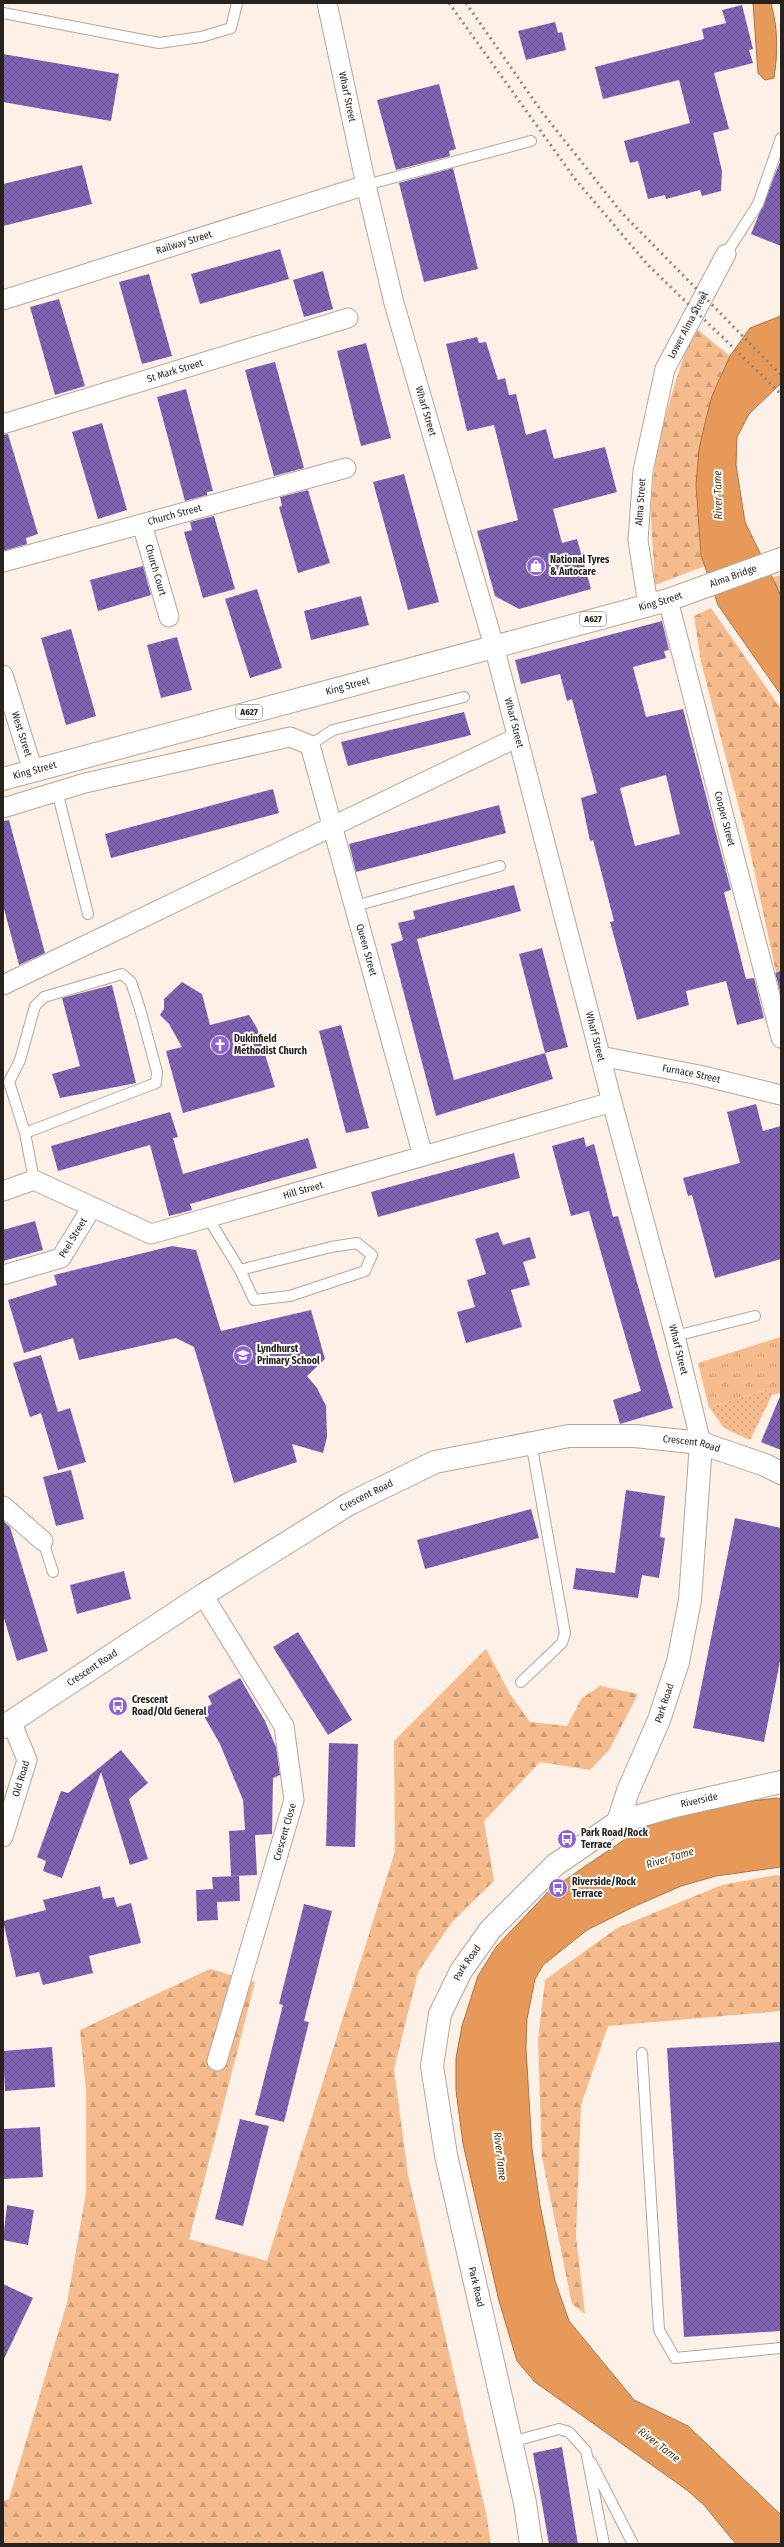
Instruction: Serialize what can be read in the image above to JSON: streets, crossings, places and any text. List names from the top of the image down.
{
  "streets": {
    "main road": [
      "Alma Bridge",
      "King Street",
      "A627",
      "Crescent Road",
      "Park Road",
      "Riverside"
    ],
    "street": [
      "Wharf Street",
      "Railway Street",
      "Lower Alma Street",
      "St Mark Street",
      "Alma Street",
      "Church Street",
      "Church Court",
      "West Street",
      "Cooper Street",
      "Queen Street",
      "Furnace Street",
      "Hill Street",
      "Peel Street",
      "Old Road",
      "Crescent Close"
    ]
  },
  "crossings": [
    ["Wharf Street", "Railway Street"],
    ["Wharf Street", "King Street"],
    ["Wharf Street", "Furnace Street"],
    ["Wharf Street", "Hill Street"],
    ["Wharf Street", "Crescent Road"],
    ["Wharf Street", "Park Road"],
    ["Lower Alma Street", "Alma Street"],
    ["Alma Street", "King Street"],
    ["Alma Street", "Cooper Street"],
    ["Church Street", "Church Court"],
    ["Alma Bridge", "King Street"],
    ["King Street", "West Street"],
    ["King Street", "Cooper Street"],
    ["Queen Street", "Hill Street"],
    ["Hill Street", "Peel Street"],
    ["Crescent Road", "Park Road"],
    ["Crescent Road", "Old Road"],
    ["Crescent Road", "Crescent Close"],
    ["Park Road", "Riverside"]
  ],
  "water": ["River Tame"],
  "places": {
    "shop": ["National Tyres & Autocare"],
    "church": ["Dukinfield Methodist Church"],
    "school or university": ["Lyndhurst Primary School"],
    "bus stop": ["Crescent Road/Old General", "Park Road/Rock Terrace", "Riverside/Rock Terrace"]
  }
}
